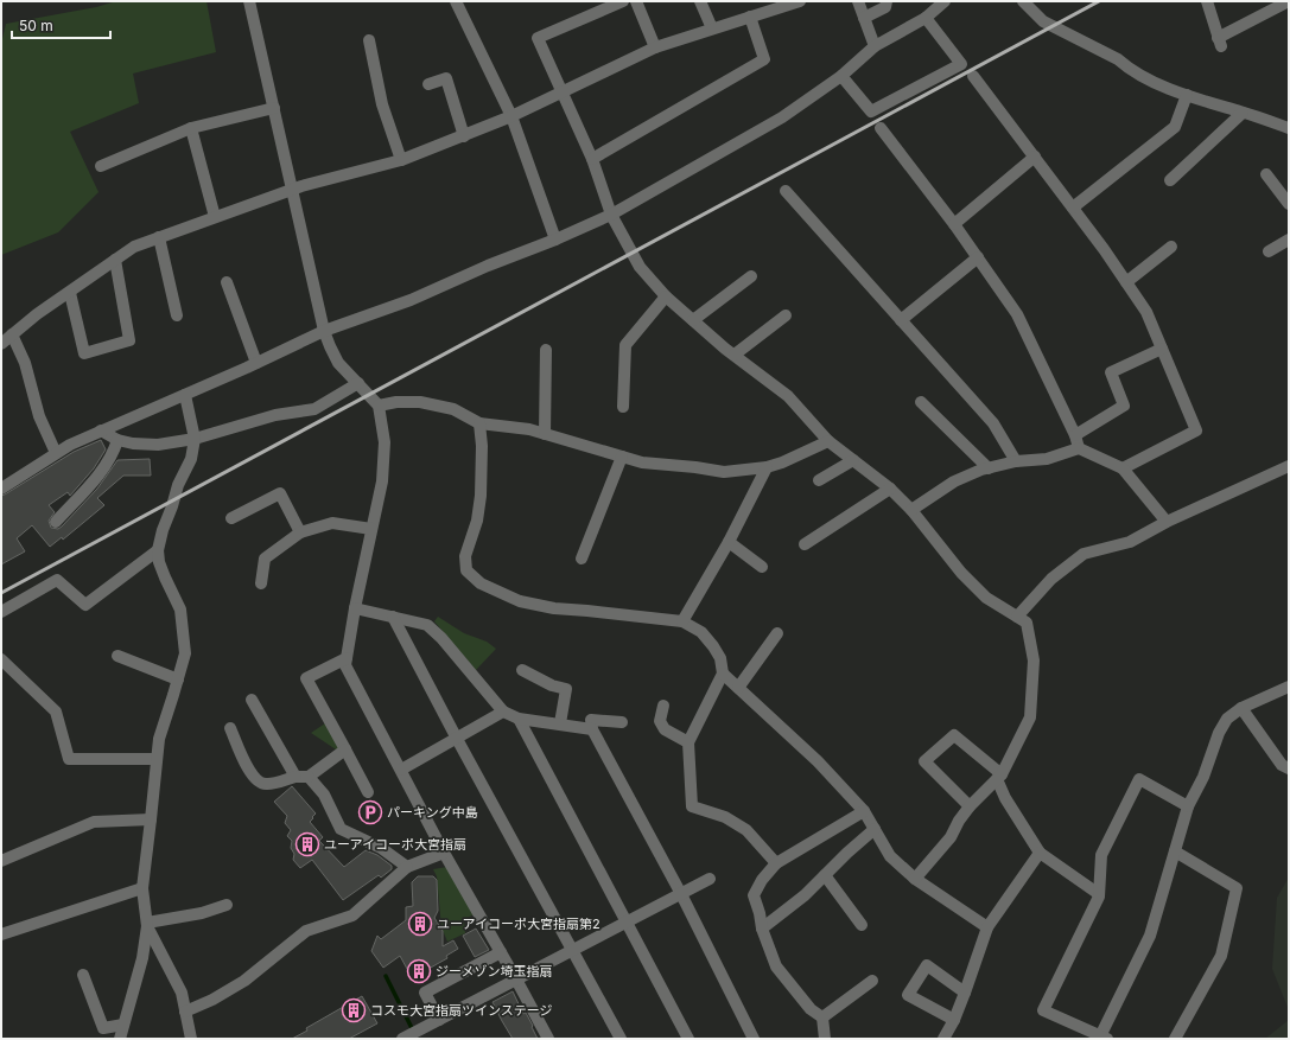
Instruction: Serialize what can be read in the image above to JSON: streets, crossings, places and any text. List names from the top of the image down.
{
  "places": {
    "parking": ["パーキング中島"],
    "building": [
      "ユーアイコーポ大宮指扇",
      "ユーアイコーポ大宮指扇第2",
      "ジーメゾン埼玉指扇",
      "コスモ大宮指扇ツインステージ"
    ]
  },
  "scale_bar": "50 m"
}
